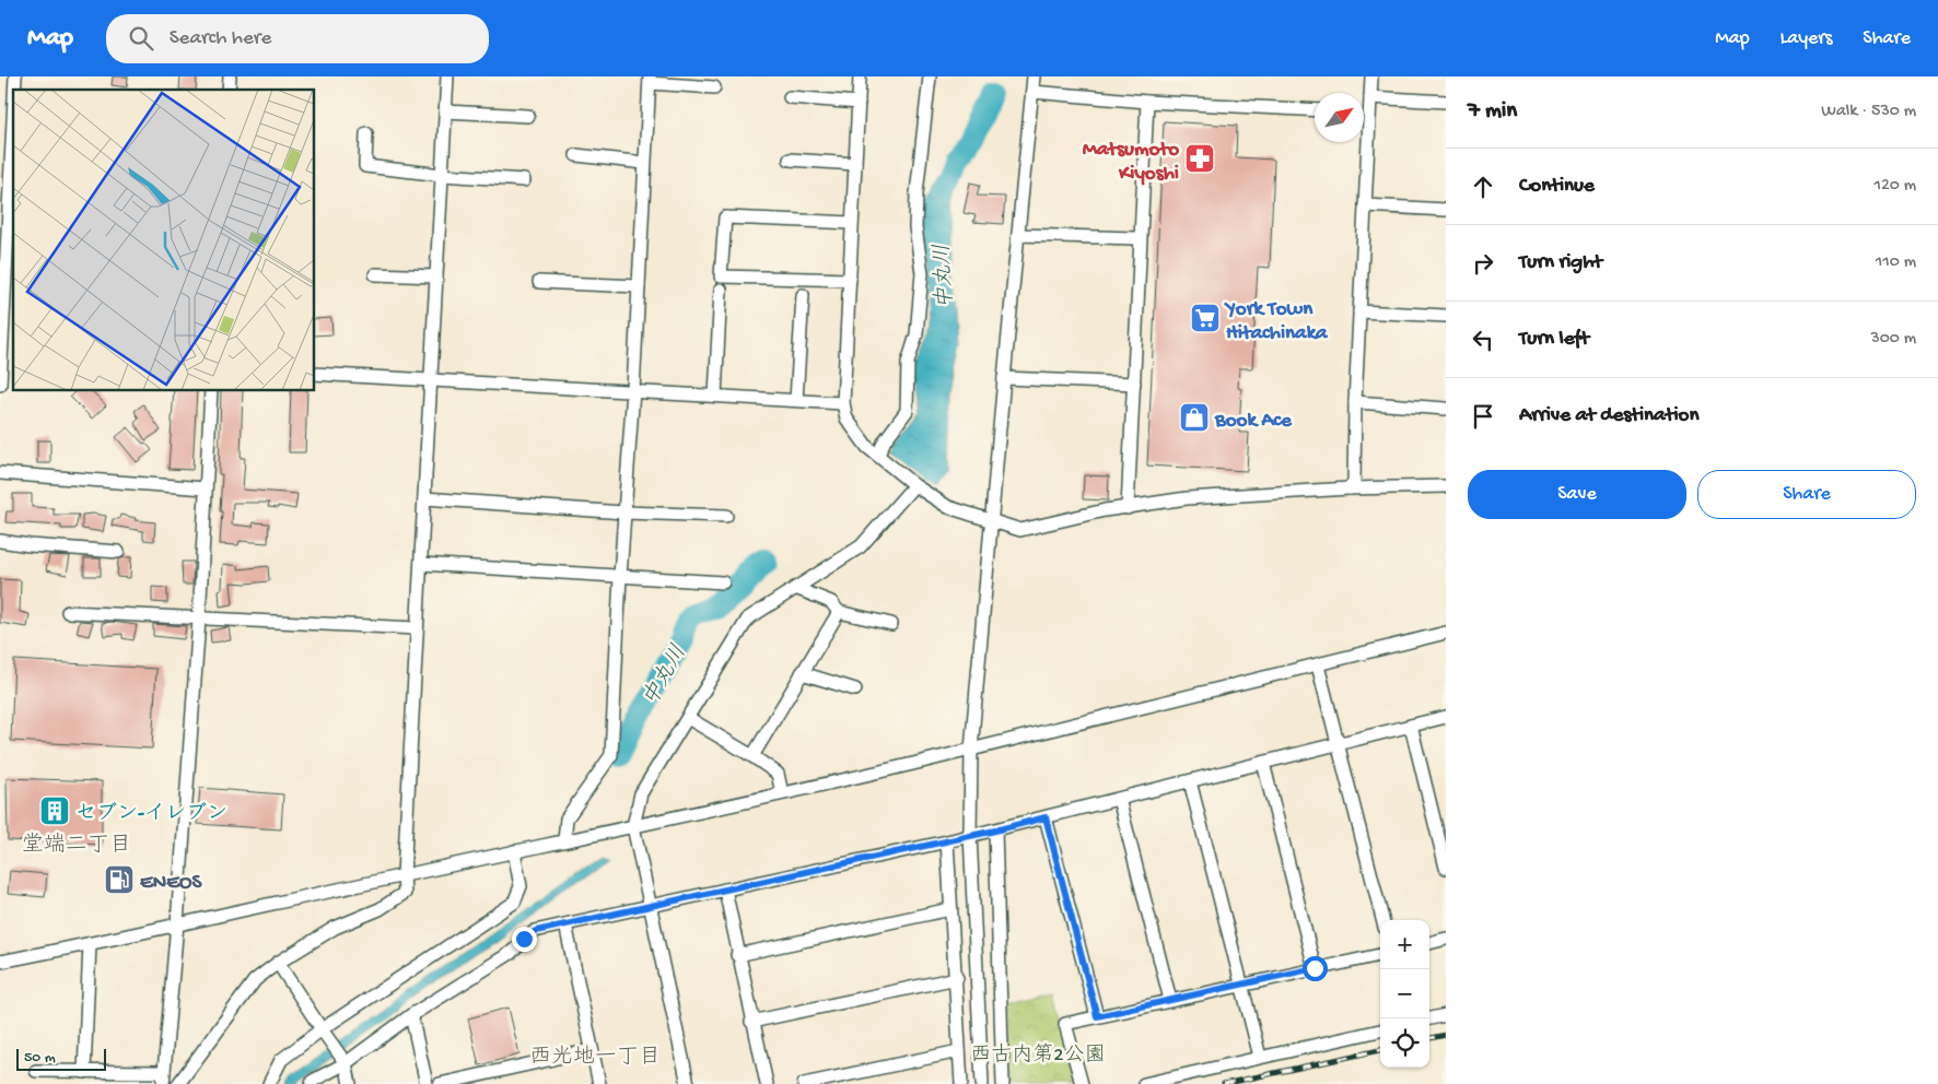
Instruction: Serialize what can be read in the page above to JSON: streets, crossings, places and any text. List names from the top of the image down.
{
  "districts": ["堂端二丁目", "西光地一丁目"],
  "water": ["中丸川"],
  "parks": ["西古内第2公園"],
  "places": {
    "pharmacy": ["Matsumoto Kiyoshi"],
    "supermarket": ["York Town Hitachinaka"],
    "shop": ["Book Ace"],
    "building": ["セブン-イレブン"],
    "fuel station": ["ENEOS"]
  },
  "scale_bar": "50 m",
  "north": "top right",
  "page": {
    "header": "Map",
    "search": "Search here",
    "nav": ["Map", "Layers", "Share"],
    "heading": ["7 min", "Walk · 530 m"],
    "list": [
      ["Continue", "120 m"],
      ["Turn right", "110 m"],
      ["Turn left", "300 m"],
      "Arrive at destination"
    ],
    "buttons": ["Save", "Share"],
    "map_buttons": ["+", "−"],
    "scale": "50 m"
  }
}
